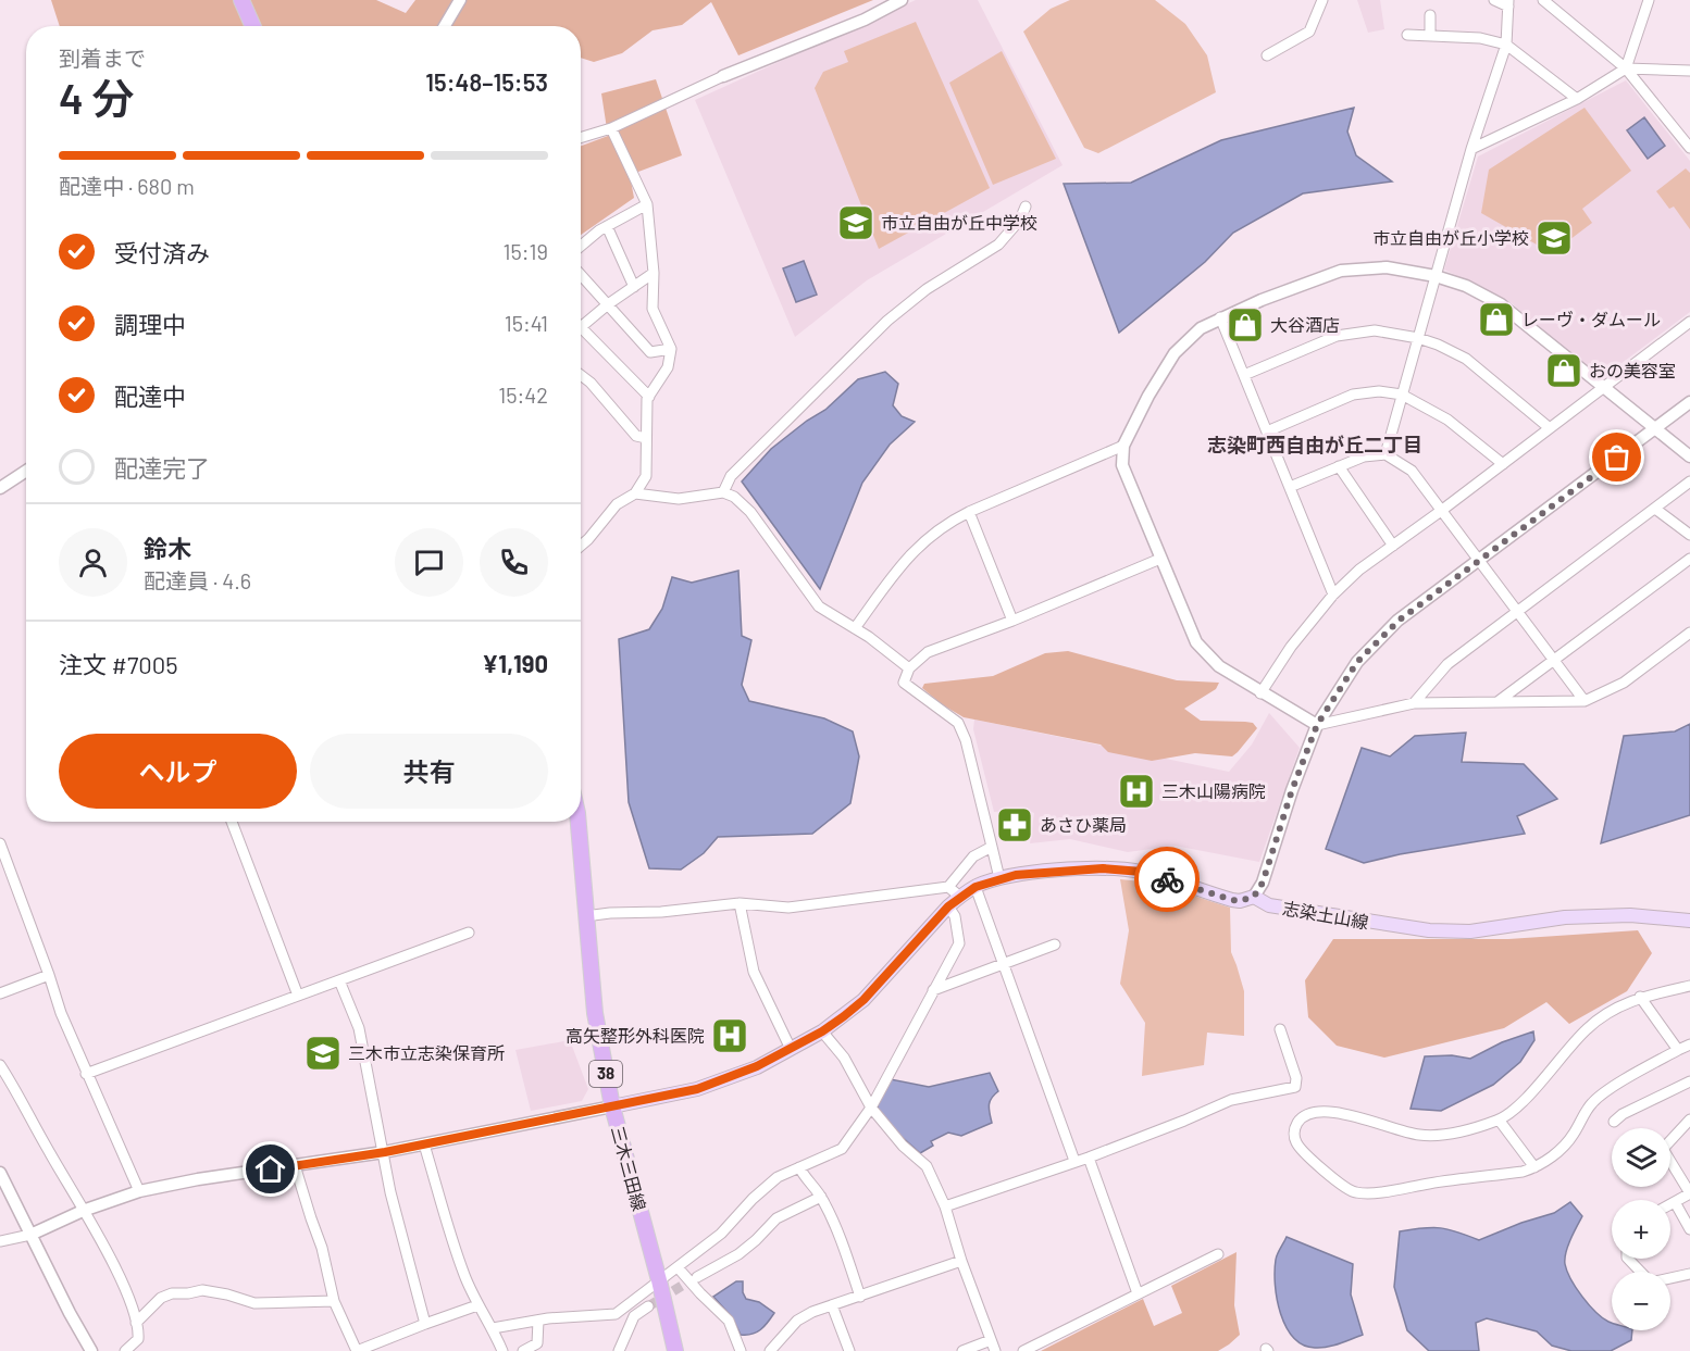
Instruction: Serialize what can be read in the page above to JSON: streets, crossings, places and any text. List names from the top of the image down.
{
  "streets": {
    "main road": ["志染土山線", "38", "三木三田線"]
  },
  "crossings": [
    ["志染土山線", "三木三田線"]
  ],
  "districts": ["志染町西自由が丘二丁目"],
  "places": {
    "school or university": ["市立自由が丘中学校", "市立自由が丘小学校", "三木市立志染保育所"],
    "shop": ["レーヴ・ダムール", "大谷酒店", "おの美容室"],
    "hospital": ["三木山陽病院", "高矢整形外科医院"],
    "pharmacy": ["あさひ薬局"]
  },
  "page": {
    "heading": ["4 分", "到着まで", "15:48–15:53"],
    "panel": [
      "鈴木",
      "配達員 · 4.6",
      "注文 #7005",
      "¥1,190"
    ],
    "bar": "配達中 · 680 m",
    "list": [
      ["受付済み", "15:19"],
      ["調理中", "15:41"],
      ["配達中", "15:42"],
      "配達完了"
    ],
    "buttons": ["ヘルプ", "共有"],
    "map_buttons": ["+", "−"]
  }
}
